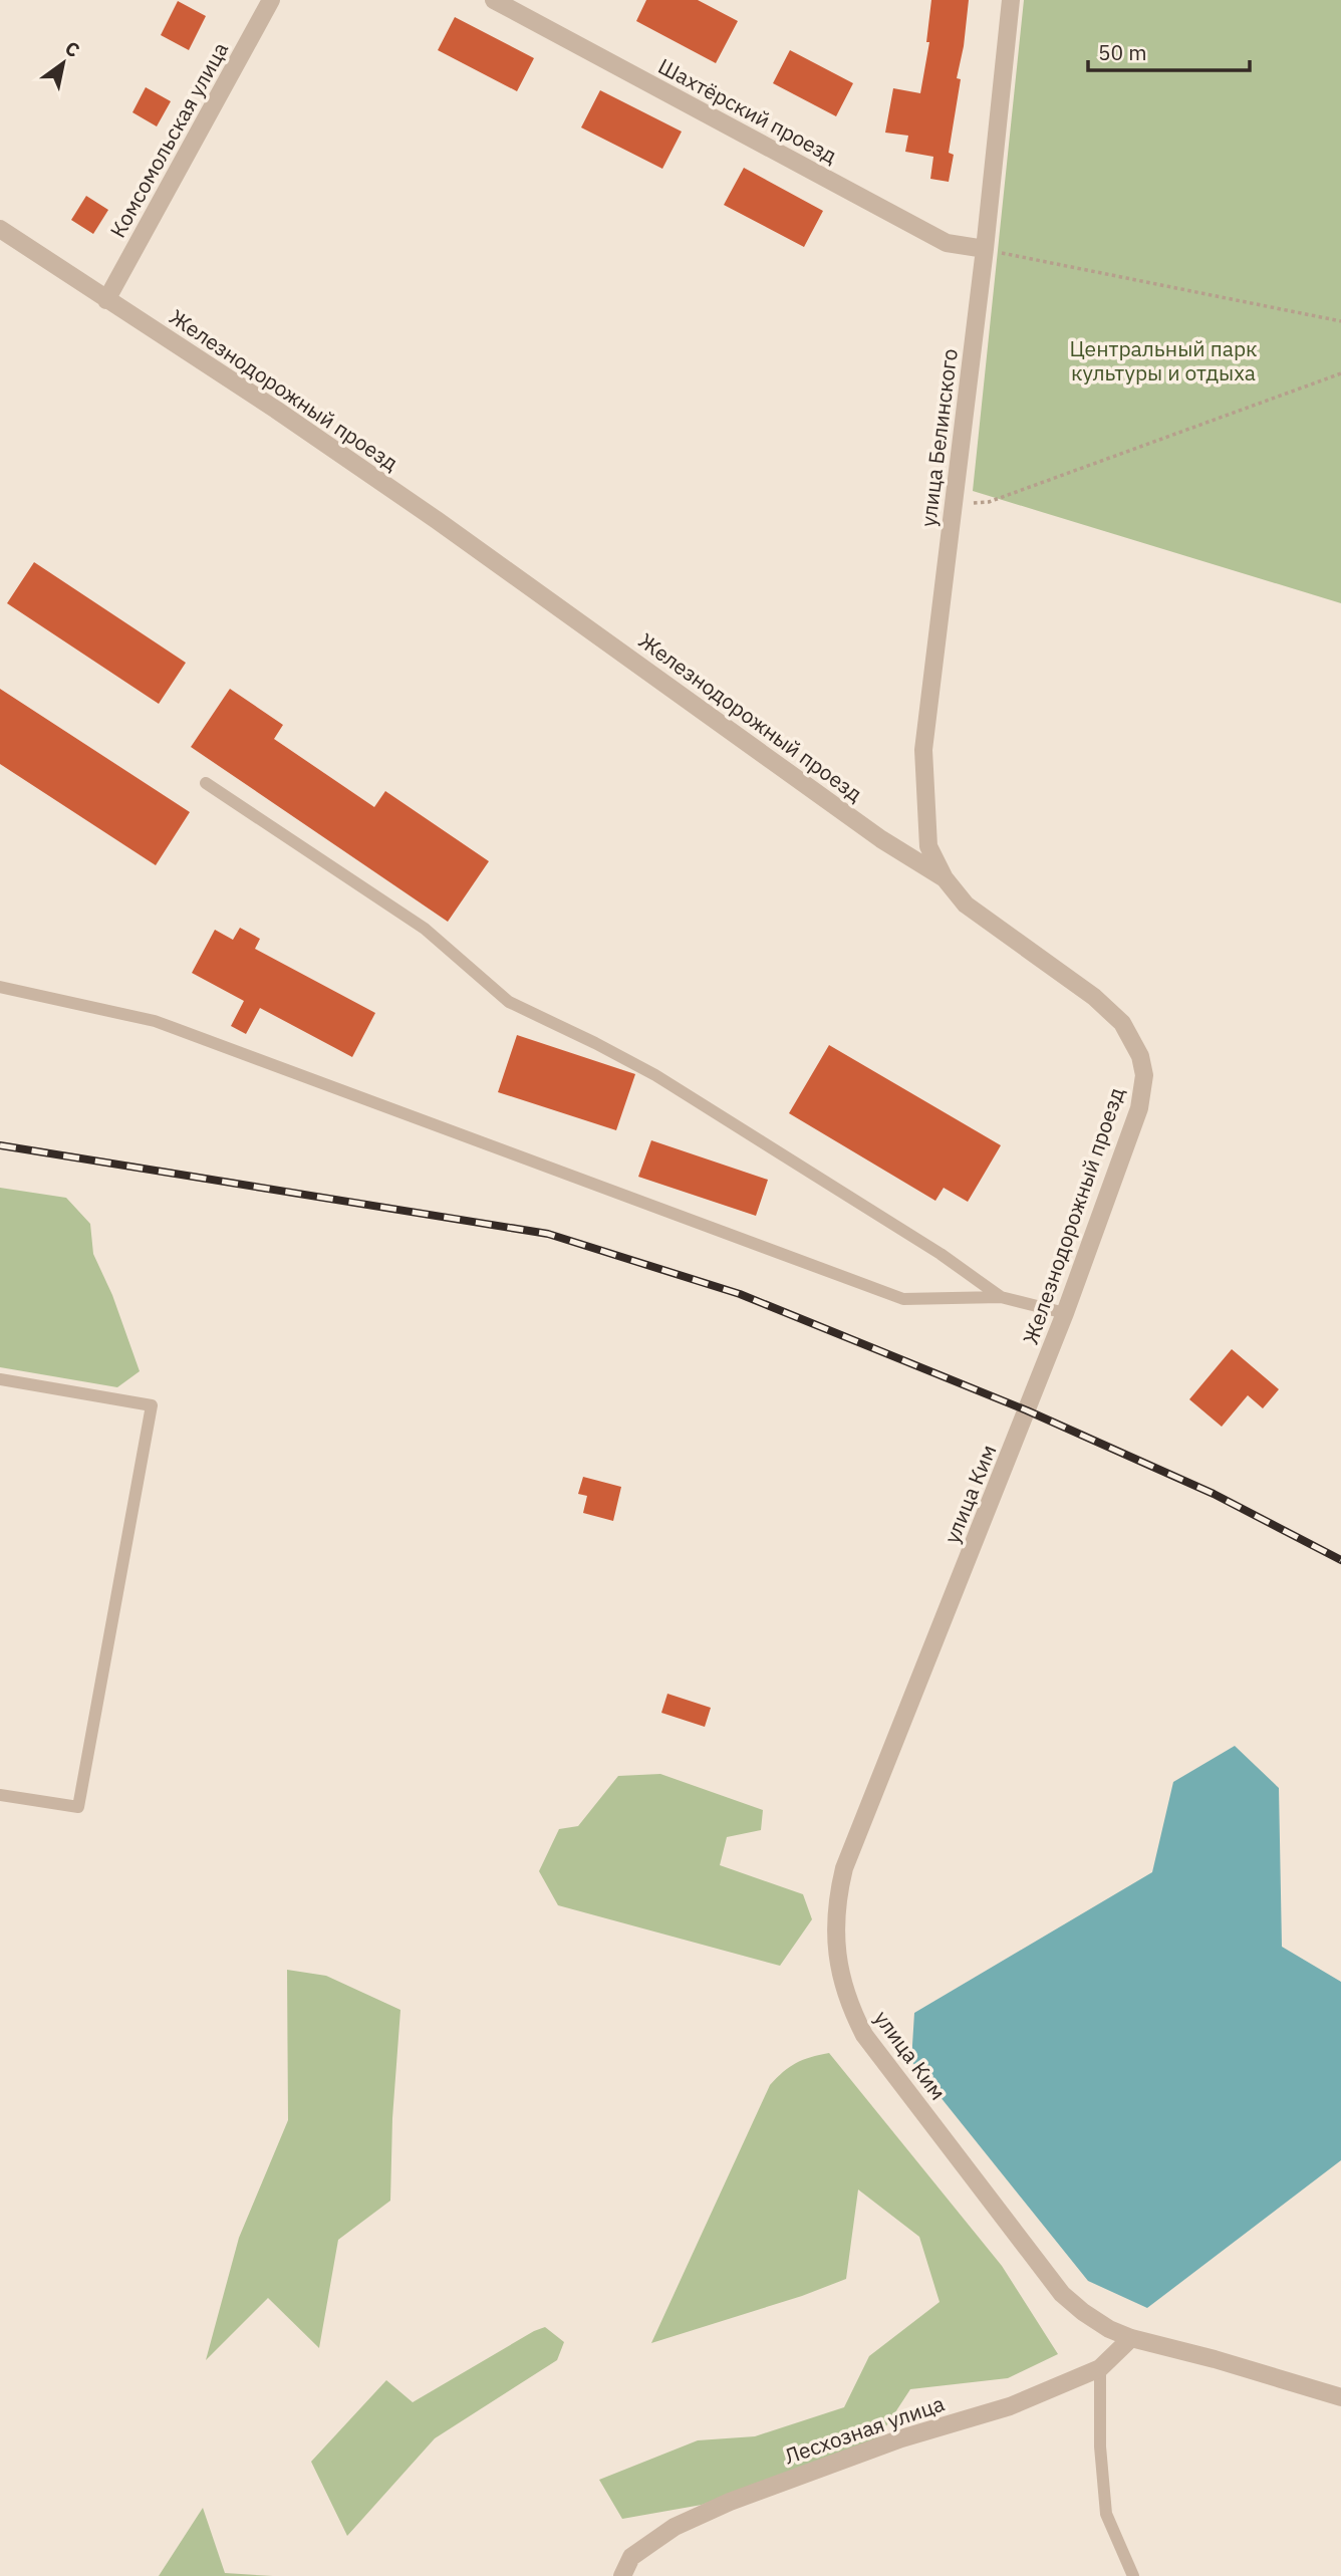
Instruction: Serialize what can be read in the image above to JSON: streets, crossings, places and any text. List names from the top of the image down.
{
  "streets": {
    "street": [
      "Шахтёрский проезд",
      "Комсомольская улица",
      "Железнодорожный проезд",
      "улица Белинского",
      "улица Ким",
      "Лесхозная улица"
    ]
  },
  "crossings": [
    ["Шахтёрский проезд", "улица Белинского"],
    ["Комсомольская улица", "Железнодорожный проезд"],
    ["Железнодорожный проезд", "улица Белинского"],
    ["Железнодорожный проезд", "улица Ким"],
    ["улица Ким", "Лесхозная улица"]
  ],
  "parks": ["Центральный парк культуры и отдыха"],
  "scale_bar": "50 m",
  "north": "top right"
}
